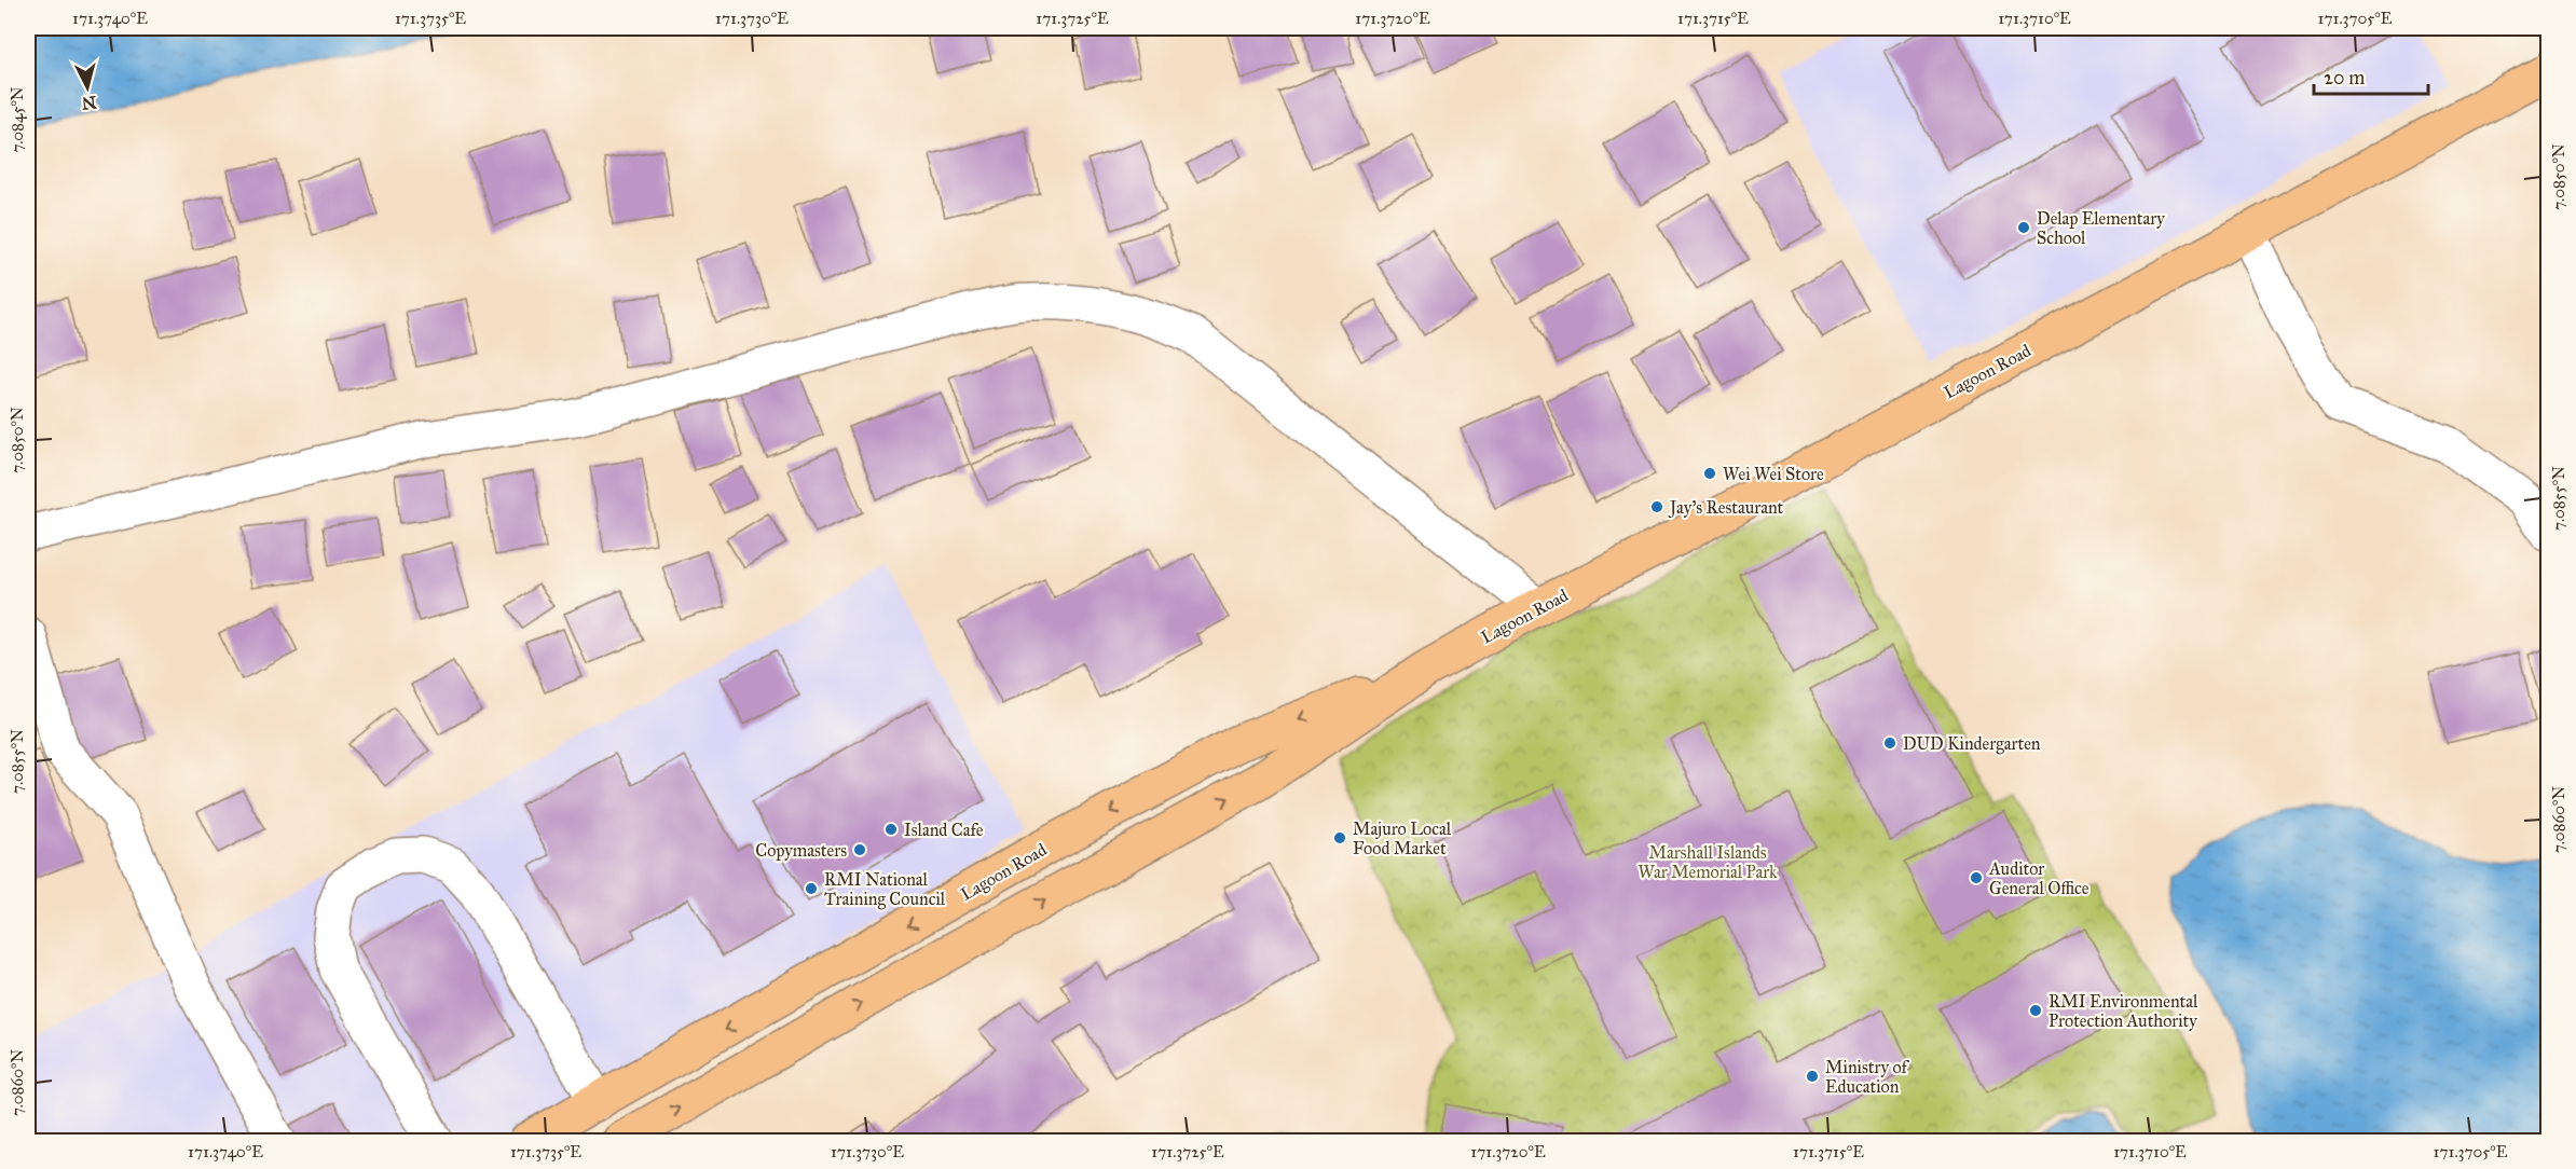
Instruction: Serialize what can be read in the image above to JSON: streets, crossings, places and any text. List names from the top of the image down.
{
  "streets": {
    "main road": ["Lagoon Road"]
  },
  "parks": ["Marshall Islands War Memorial Park"],
  "places": [
    "Delap Elementary School",
    "Wei Wei Store",
    "Jay's Restaurant",
    "DUD Kindergarten",
    "Island Cafe",
    "Majuro Local Food Market",
    "Copymasters",
    "Auditor General Office",
    "RMI National Training Council",
    "RMI Environmental Protection Authority",
    "Ministry of Education"
  ],
  "scale_bar": "20 m",
  "north": "bottom",
  "coordinates": [
    "171.3740°E",
    "171.3735°E",
    "171.3730°E",
    "171.3725°E",
    "171.3720°E",
    "171.3715°E",
    "171.3710°E",
    "171.3705°E",
    "7.0845°N",
    "7.0850°N",
    "7.0855°N",
    "7.0860°N"
  ]
}
